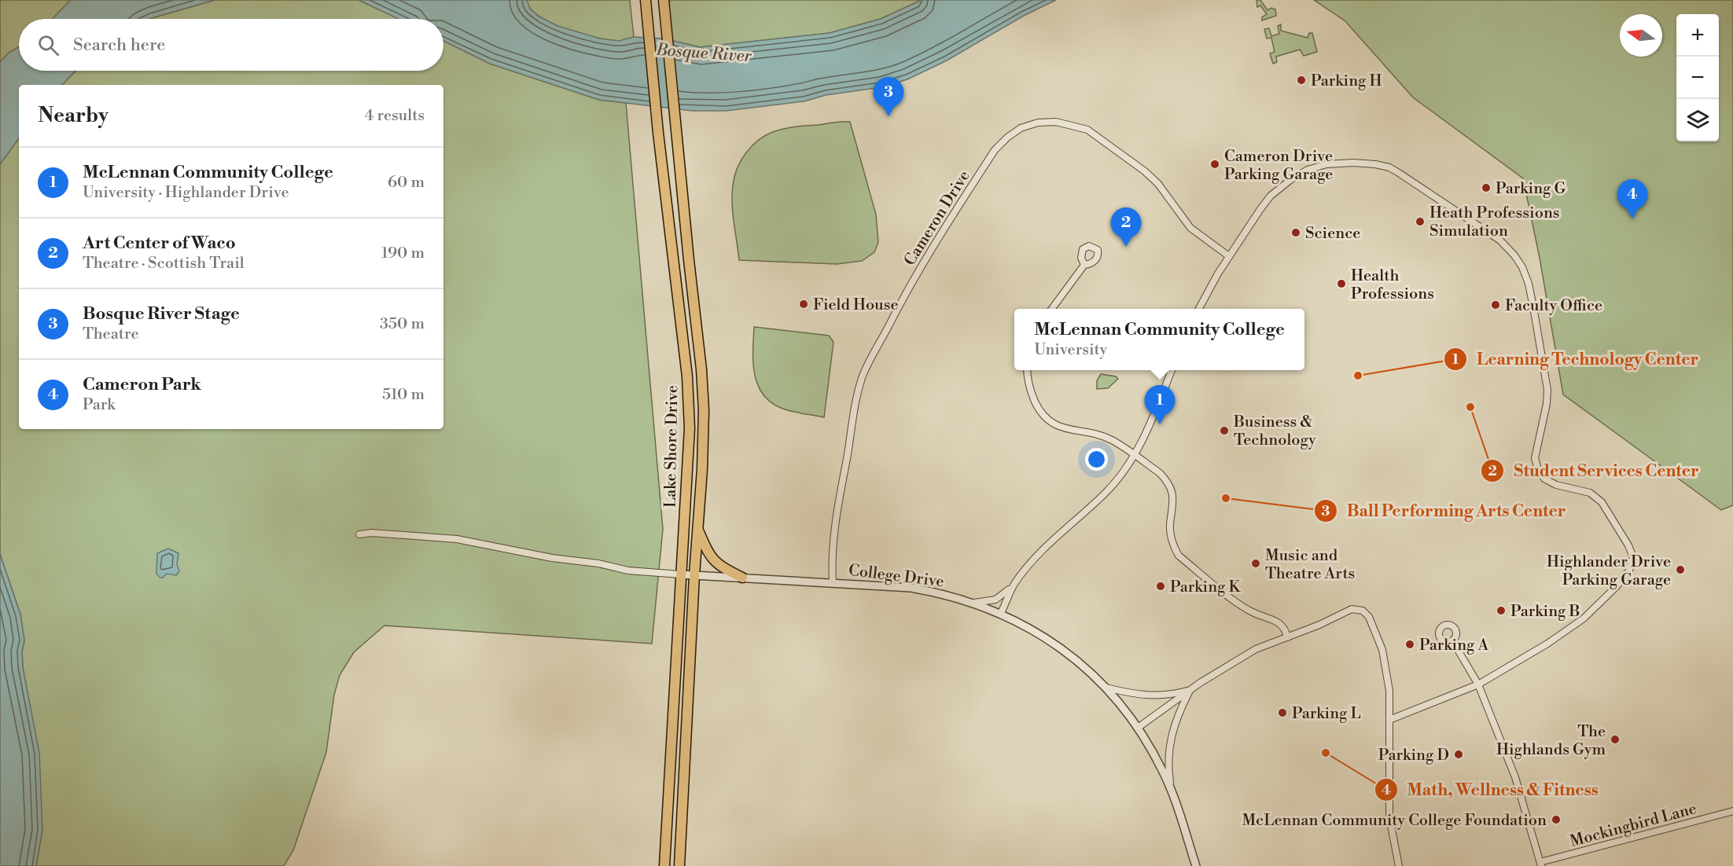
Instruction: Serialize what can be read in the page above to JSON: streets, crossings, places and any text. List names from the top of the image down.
{
  "streets": {
    "main road": ["Lake Shore Drive"],
    "street": ["Cameron Drive", "College Drive", "Mockingbird Lane"]
  },
  "crossings": [
    ["Cameron Drive", "College Drive"],
    ["Lake Shore Drive", "College Drive"]
  ],
  "water": ["Bosque River"],
  "places": [
    "Parking H",
    "Cameron Drive Parking Garage",
    "Parking G",
    "Heath Professions Simulation",
    "Science",
    "Health Professions",
    "Field House",
    "Faculty Office",
    "Learning Technology Center",
    "Student Services Center",
    "Business & Technology",
    "Ball Performing Arts Center",
    "Music and Theatre Arts",
    "Highlander Drive Parking Garage",
    "Parking K",
    "Parking B",
    "Parking A",
    "Parking L",
    "The Highlands Gym",
    "Math, Wellness & Fitness",
    "Parking D",
    "McLennan Community College Foundation"
  ],
  "north": "left",
  "page": {
    "map_buttons": ["+", "−"],
    "search": "Search here",
    "pins": [
      "3",
      "4",
      "2",
      "1"
    ],
    "heading": ["Nearby", "4 results"],
    "list": [
      {
        "mark": "1",
        "name": "McLennan Community College",
        "note": "University · Highlander Drive",
        "value": "60 m"
      },
      {
        "mark": "2",
        "name": "Art Center of Waco",
        "note": "Theatre · Scottish Trail",
        "value": "190 m"
      },
      {
        "mark": "3",
        "name": "Bosque River Stage",
        "note": "Theatre",
        "value": "350 m"
      },
      {
        "mark": "4",
        "name": "Cameron Park",
        "note": "Park",
        "value": "510 m"
      }
    ],
    "popup": ["McLennan Community College", "University"]
  }
}
